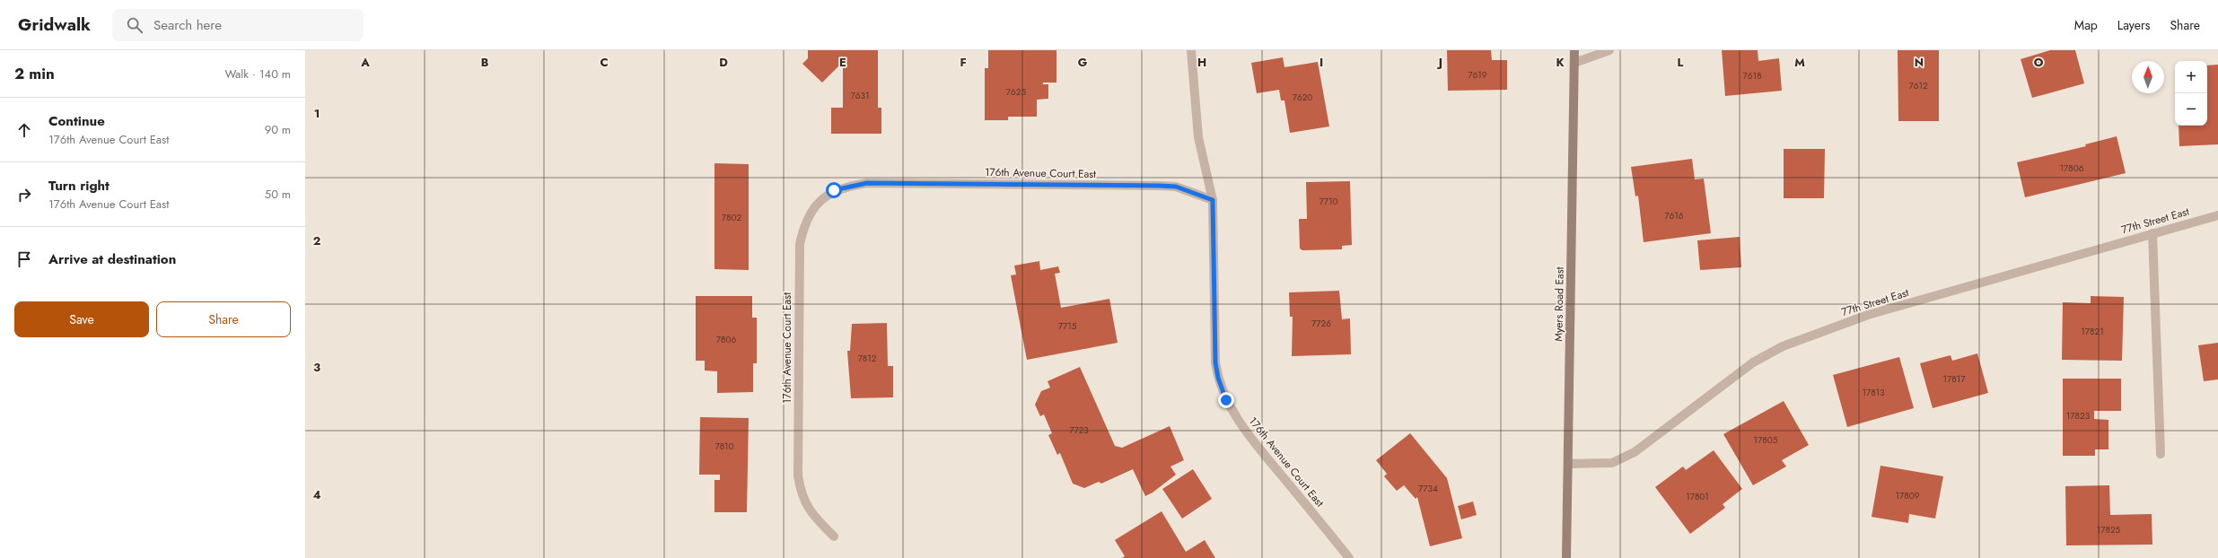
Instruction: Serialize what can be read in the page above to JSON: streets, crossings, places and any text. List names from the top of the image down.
{
  "streets": {
    "street": ["176th Avenue Court East", "77th Street East", "Myers Road East"]
  },
  "crossings": [
    ["77th Street East", "Myers Road East"]
  ],
  "house_numbers": [
    "7619",
    "7618",
    "7612",
    "7625",
    "7631",
    "7620",
    "17806",
    "7710",
    "7616",
    "7802",
    "7726",
    "7715",
    "17821",
    "7806",
    "7812",
    "17817",
    "17813",
    "17823",
    "7723",
    "17805",
    "7810",
    "7734",
    "17809",
    "17801",
    "17825"
  ],
  "north": "top",
  "page": {
    "header": "Gridwalk",
    "search": "Search here",
    "nav": ["Map", "Layers", "Share"],
    "heading": ["2 min", "Walk · 140 m"],
    "map_buttons": ["+", "−"],
    "list": [
      ["Continue", "176th Avenue Court East", "90 m"],
      ["Turn right", "176th Avenue Court East", "50 m"],
      "Arrive at destination"
    ],
    "buttons": ["Save", "Share"]
  },
  "grid": {
    "columns": [
      "A",
      "B",
      "C",
      "D",
      "E",
      "F",
      "G",
      "H",
      "I",
      "J",
      "K",
      "L",
      "M",
      "N",
      "O"
    ],
    "rows": [
      "1",
      "2",
      "3",
      "4"
    ]
  }
}
